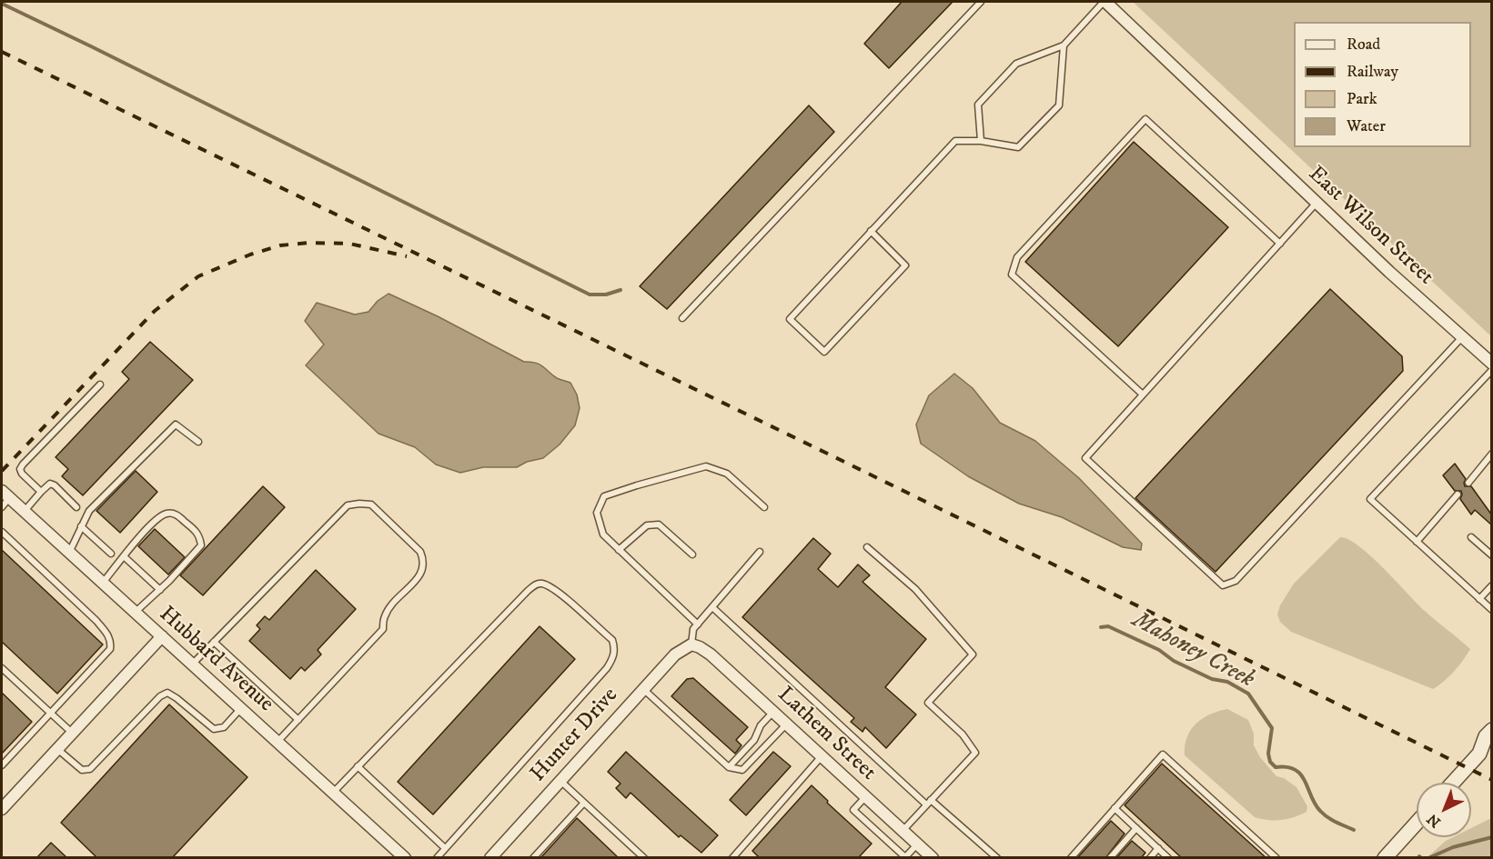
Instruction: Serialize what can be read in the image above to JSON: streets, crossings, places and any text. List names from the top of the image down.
{
  "streets": {
    "street": [
      "East Wilson Street",
      "Hubbard Avenue",
      "Lathem Street",
      "Hunter Drive"
    ]
  },
  "crossings": [
    ["Lathem Street", "Hunter Drive"]
  ],
  "water": ["Mahoney Creek"],
  "legend": [
    "Road",
    "Railway",
    "Park",
    "Water"
  ],
  "north": "bottom left"
}
